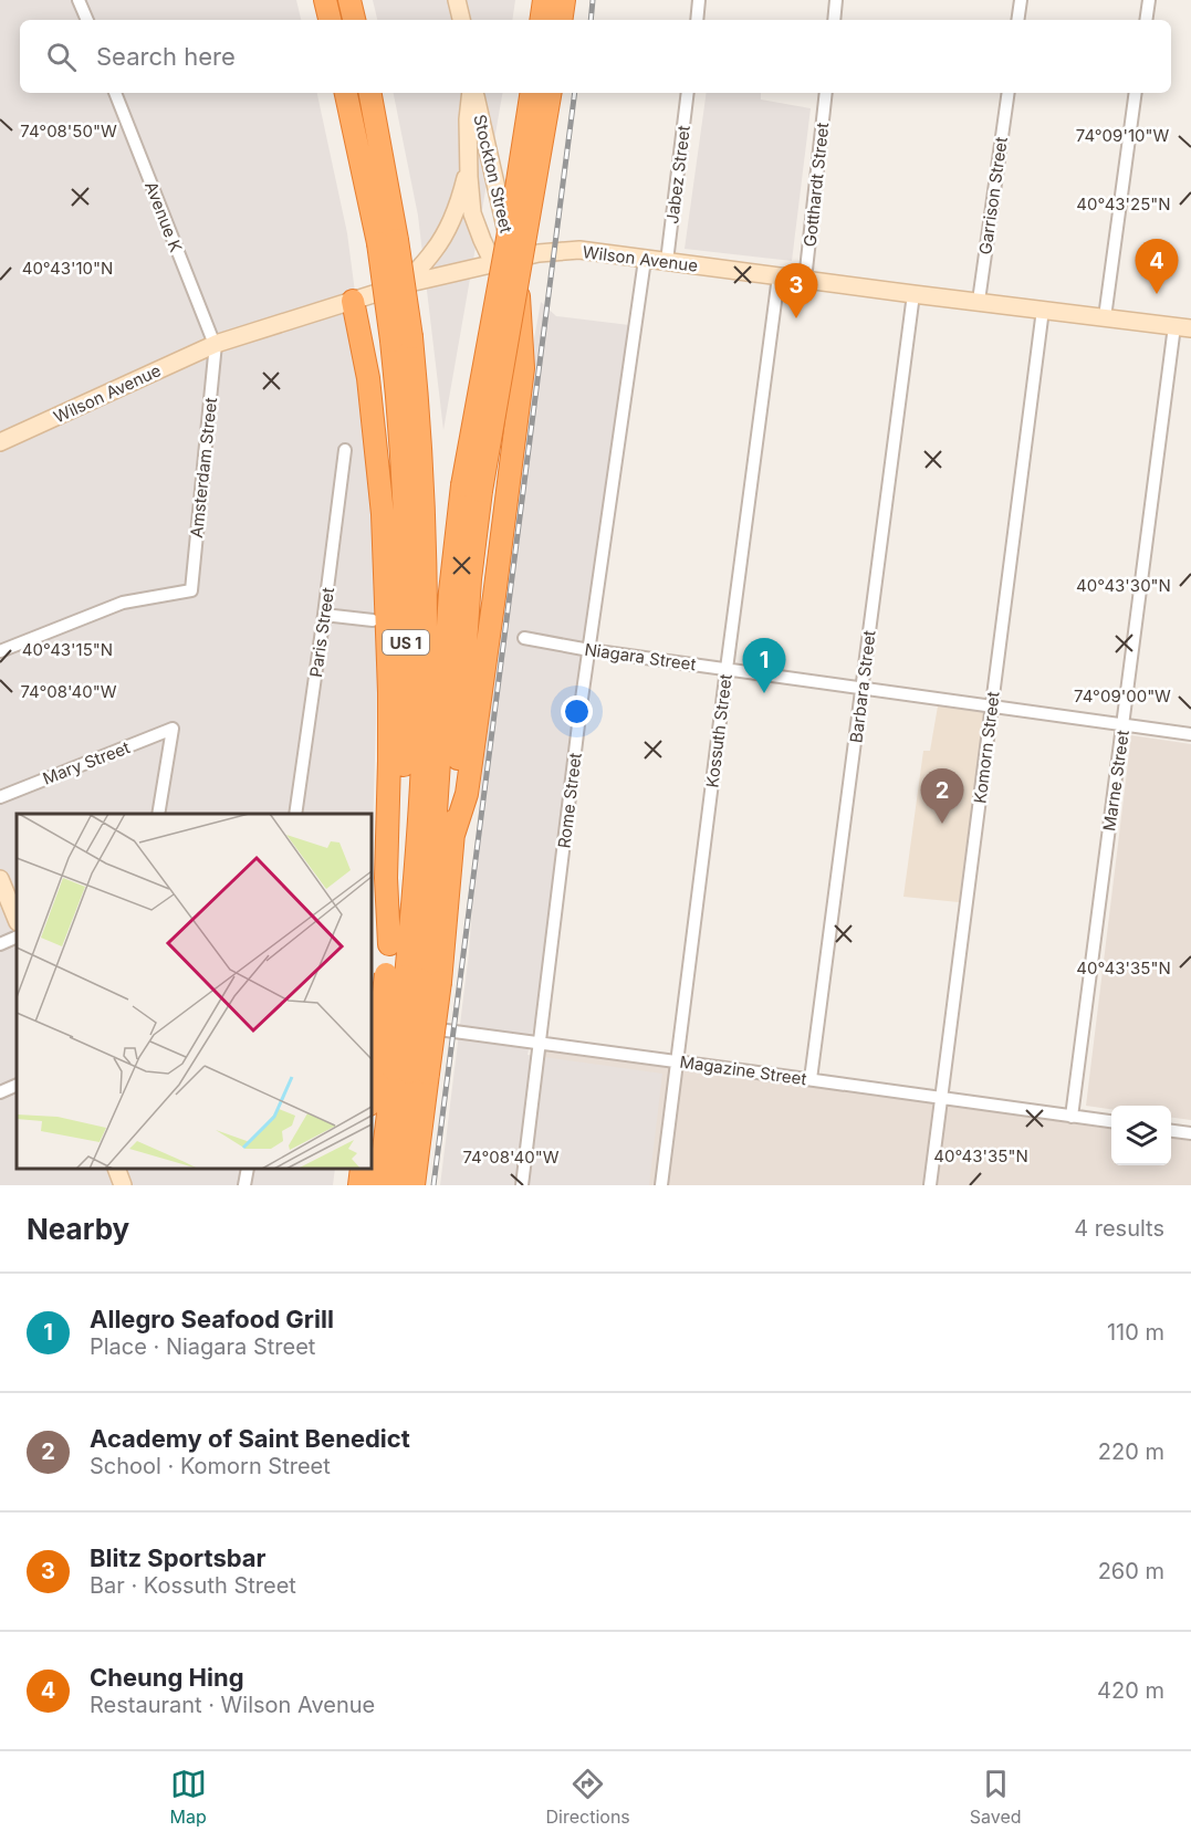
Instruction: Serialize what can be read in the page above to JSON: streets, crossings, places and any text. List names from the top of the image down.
{
  "streets": {
    "highway": ["US 1"],
    "main road": ["Stockton Street", "Wilson Avenue"],
    "street": [
      "Jabez Street",
      "Gotthardt Street",
      "Garrison Street",
      "Avenue K",
      "Amsterdam Street",
      "Paris Street",
      "Niagara Street",
      "Barbara Street",
      "Kossuth Street",
      "Komorn Street",
      "Mary Street",
      "Marne Street",
      "Rome Street",
      "Magazine Street"
    ]
  },
  "crossings": [
    ["Stockton Street", "Wilson Avenue"],
    ["Jabez Street", "Wilson Avenue"],
    ["Gotthardt Street", "Wilson Avenue"],
    ["Garrison Street", "Wilson Avenue"],
    ["Avenue K", "Wilson Avenue"],
    ["Avenue K", "Amsterdam Street"],
    ["Wilson Avenue", "Amsterdam Street"],
    ["Wilson Avenue", "Barbara Street"],
    ["Wilson Avenue", "Kossuth Street"],
    ["Wilson Avenue", "Komorn Street"],
    ["Wilson Avenue", "Marne Street"],
    ["Wilson Avenue", "Rome Street"],
    ["Niagara Street", "Barbara Street"],
    ["Niagara Street", "Kossuth Street"],
    ["Niagara Street", "Komorn Street"],
    ["Niagara Street", "Marne Street"],
    ["Niagara Street", "Rome Street"],
    ["Barbara Street", "Magazine Street"],
    ["Kossuth Street", "Magazine Street"],
    ["Komorn Street", "Magazine Street"],
    ["Marne Street", "Magazine Street"],
    ["Rome Street", "Magazine Street"]
  ],
  "page": {
    "search": "Search here",
    "pins": [
      "4",
      "3",
      "1",
      "2"
    ],
    "heading": ["Nearby", "4 results"],
    "list": [
      {
        "mark": "1",
        "name": "Allegro Seafood Grill",
        "note": "Place · Niagara Street",
        "value": "110 m"
      },
      {
        "mark": "2",
        "name": "Academy of Saint Benedict",
        "note": "School · Komorn Street",
        "value": "220 m"
      },
      {
        "mark": "3",
        "name": "Blitz Sportsbar",
        "note": "Bar · Kossuth Street",
        "value": "260 m"
      },
      {
        "mark": "4",
        "name": "Cheung Hing",
        "note": "Restaurant · Wilson Avenue",
        "value": "420 m"
      }
    ],
    "nav": ["Map", "Directions", "Saved"]
  },
  "coordinates": [
    "74°08'50\"W",
    "74°09'10\"W",
    "40°43'25\"N",
    "40°43'10\"N",
    "40°43'30\"N",
    "40°43'15\"N",
    "74°08'40\"W",
    "74°09'00\"W",
    "40°43'35\"N"
  ]
}
